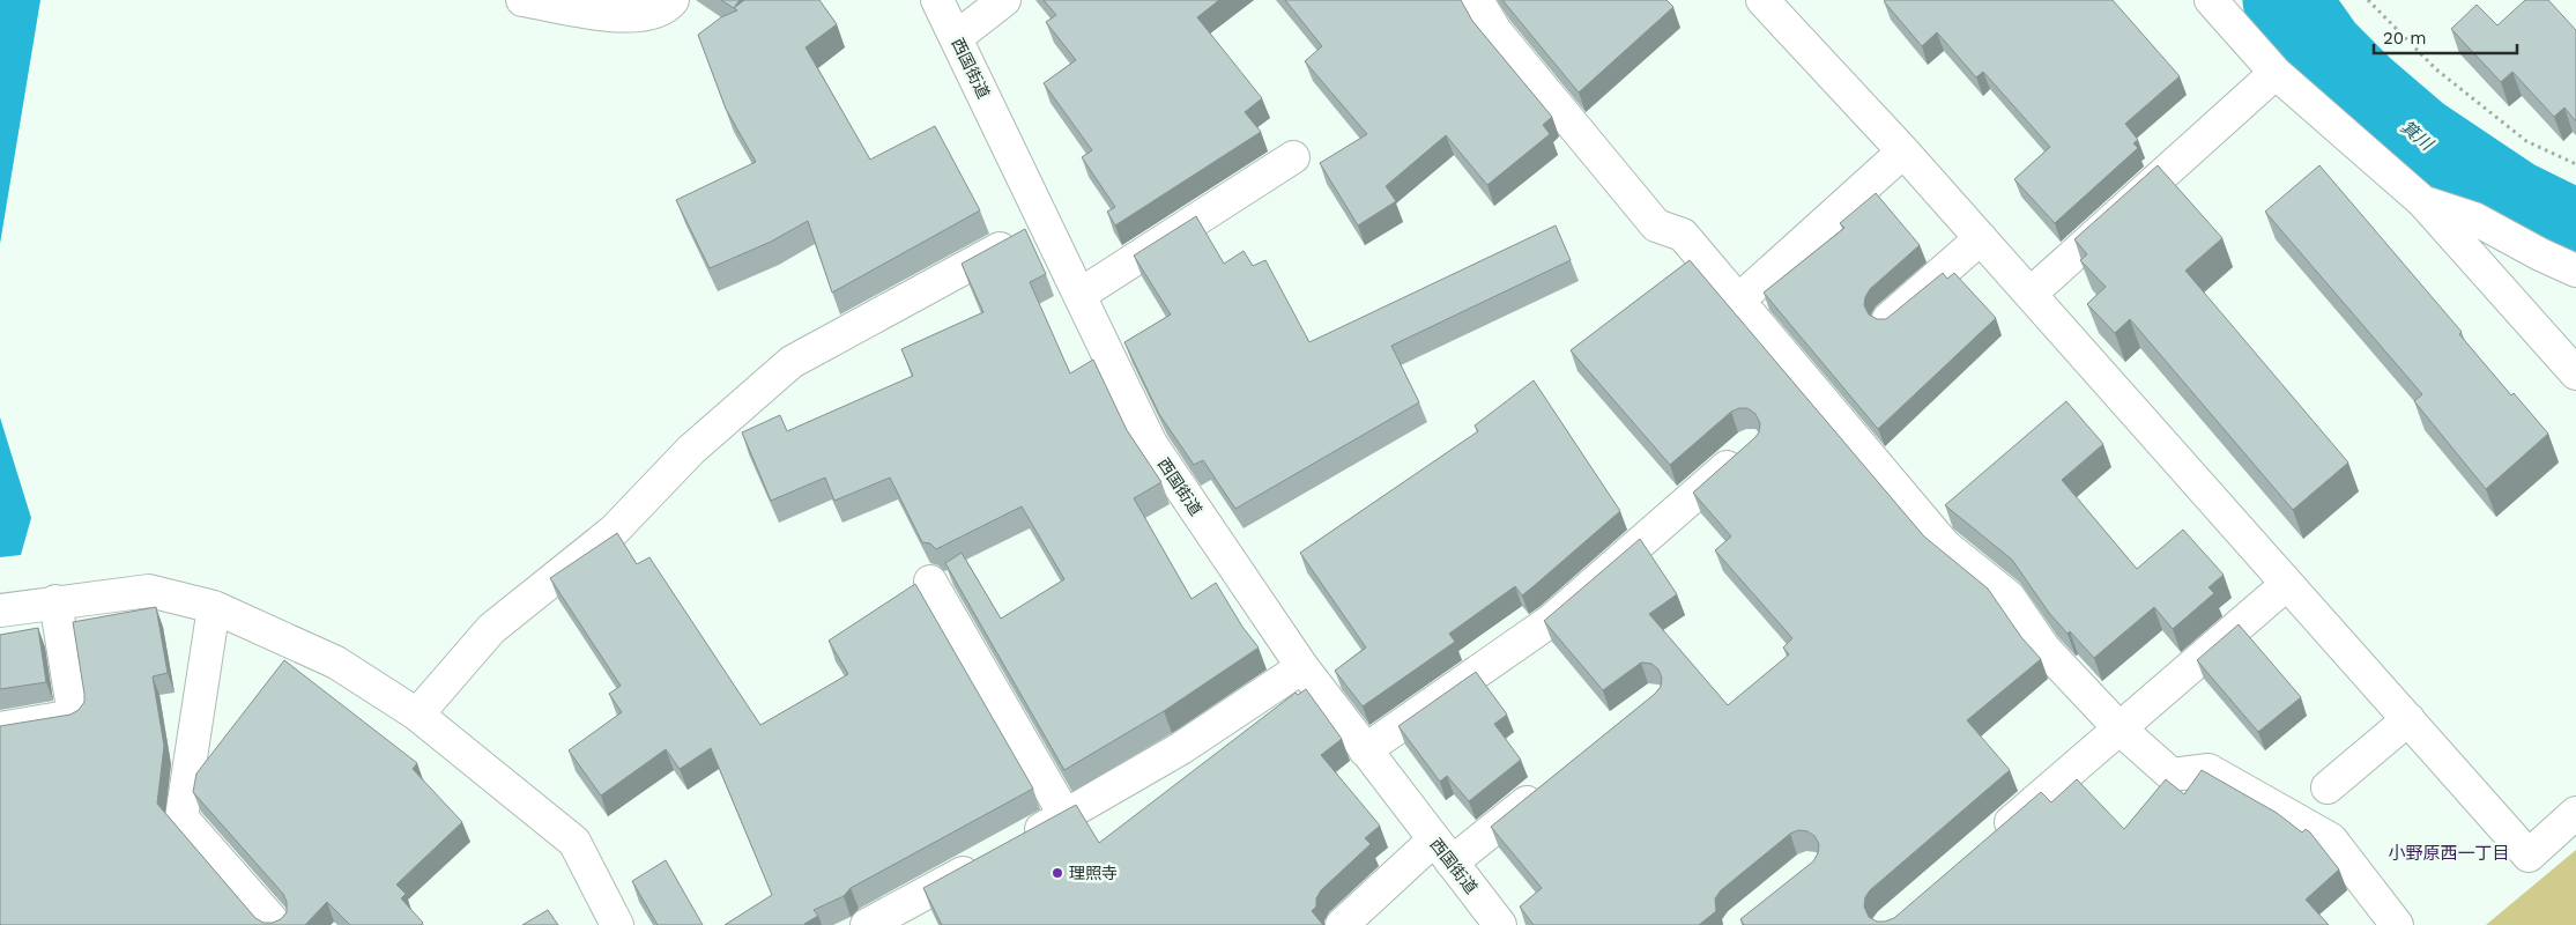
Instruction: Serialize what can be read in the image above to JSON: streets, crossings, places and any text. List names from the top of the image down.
{
  "streets": {
    "street": ["西国街道"]
  },
  "districts": ["小野原西一丁目"],
  "water": ["箕川"],
  "places": ["理照寺"],
  "scale_bar": "20 m"
}
